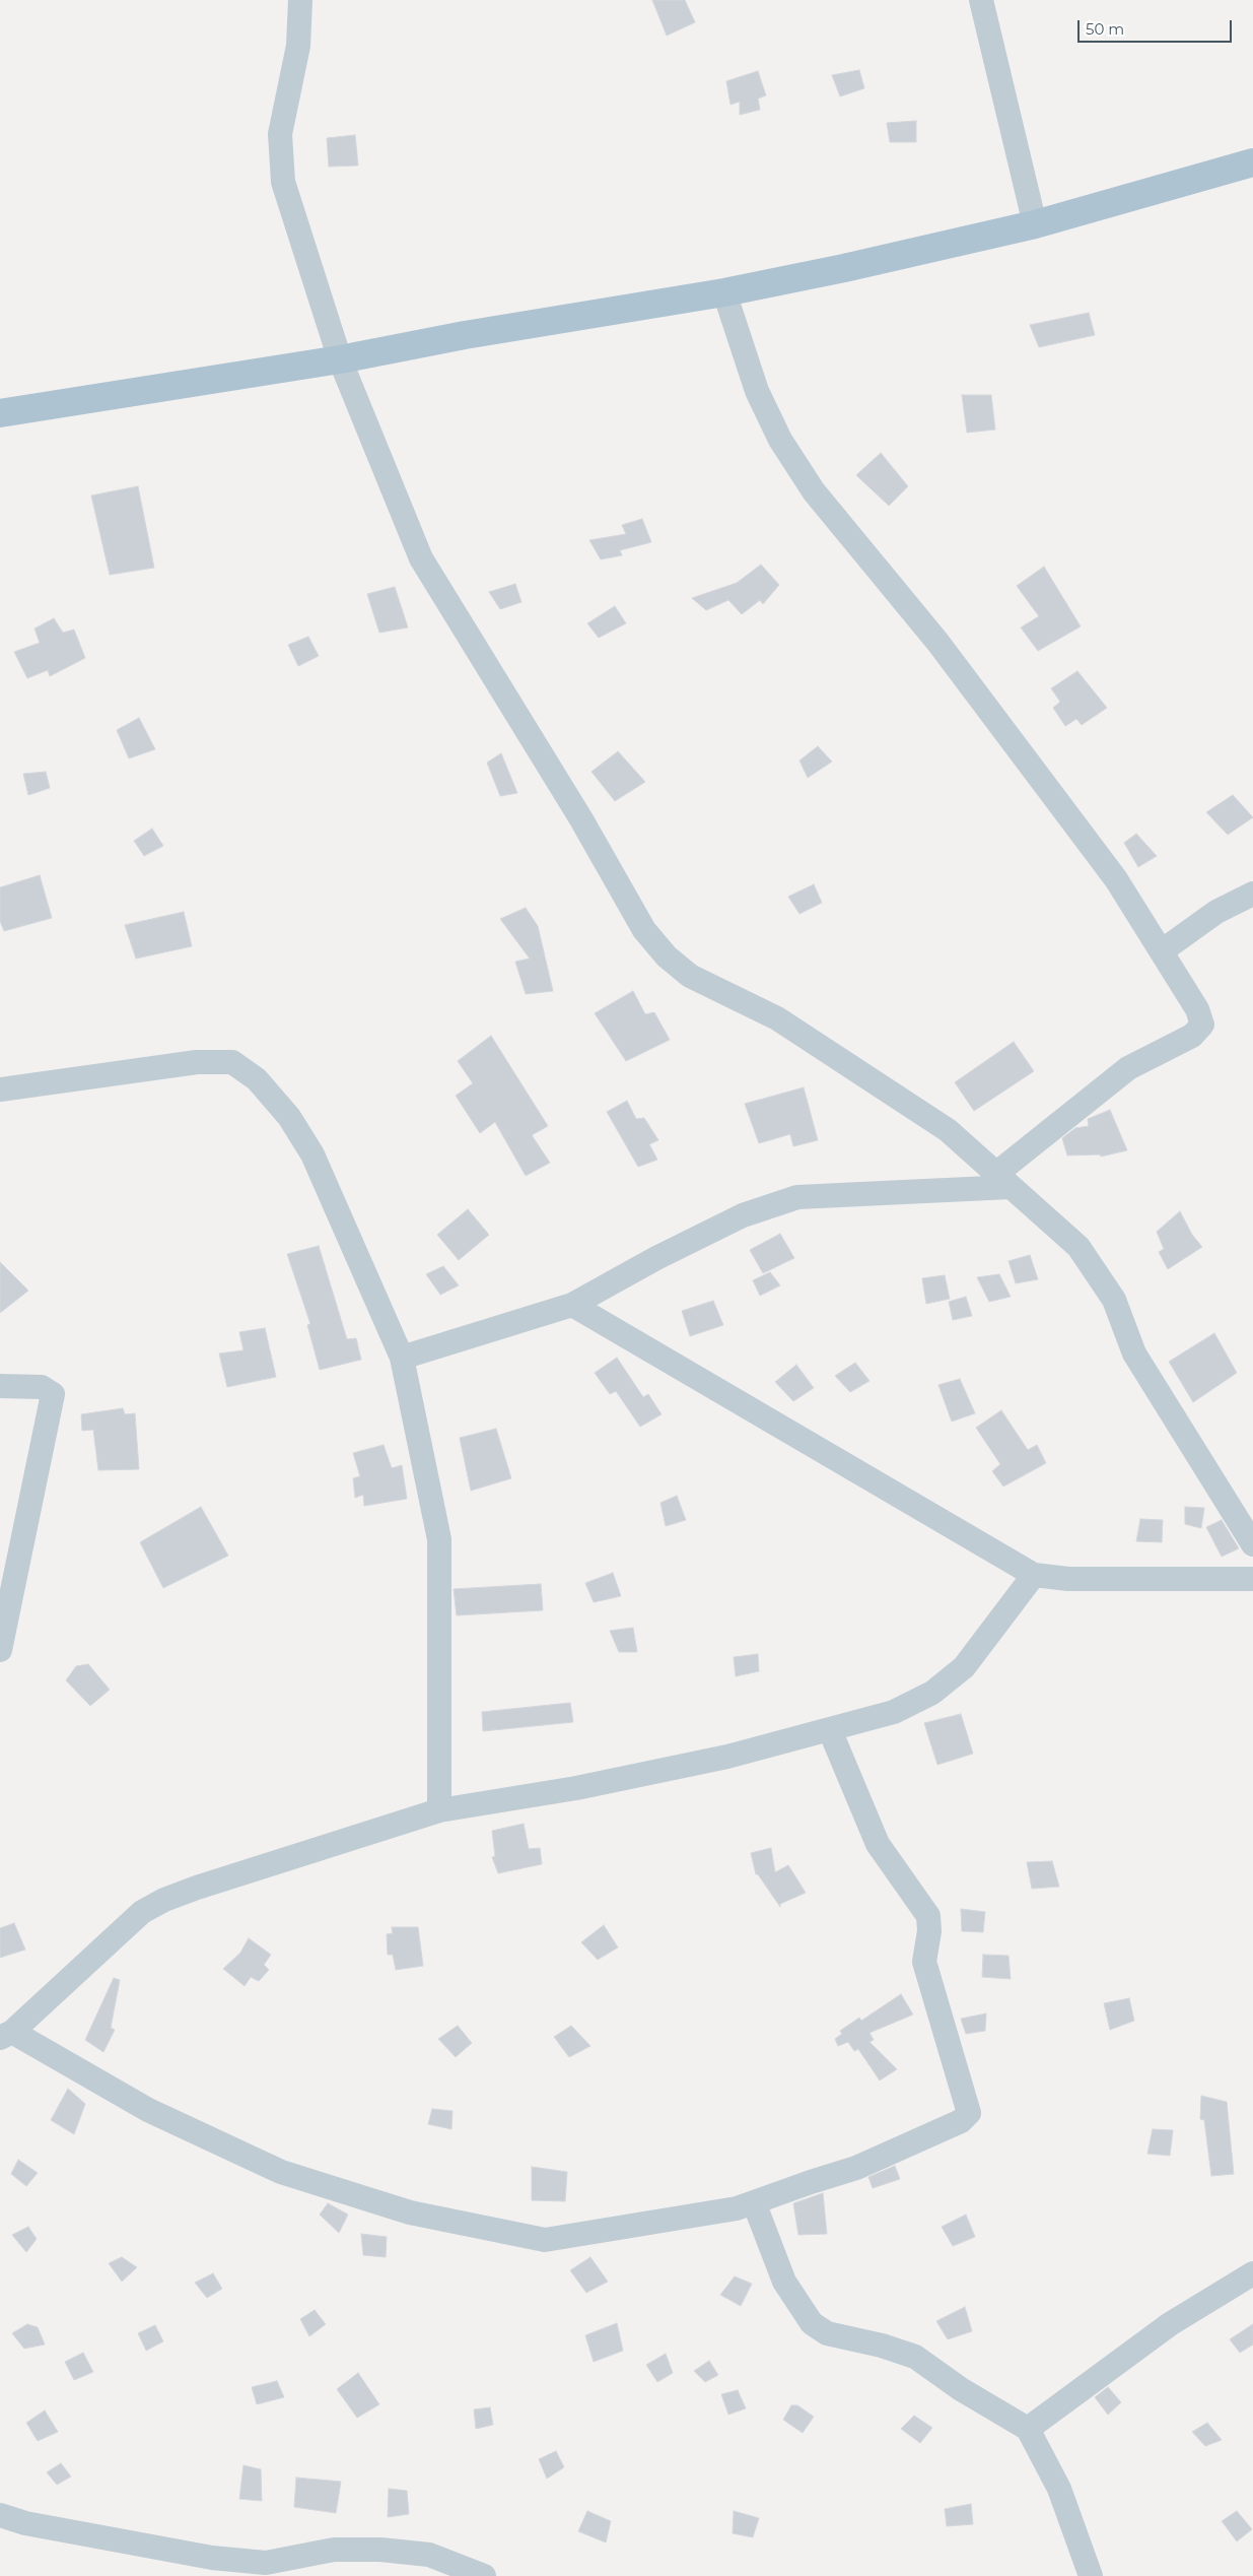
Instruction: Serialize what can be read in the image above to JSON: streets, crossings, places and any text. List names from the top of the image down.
{
  "scale_bar": "50 m"
}
